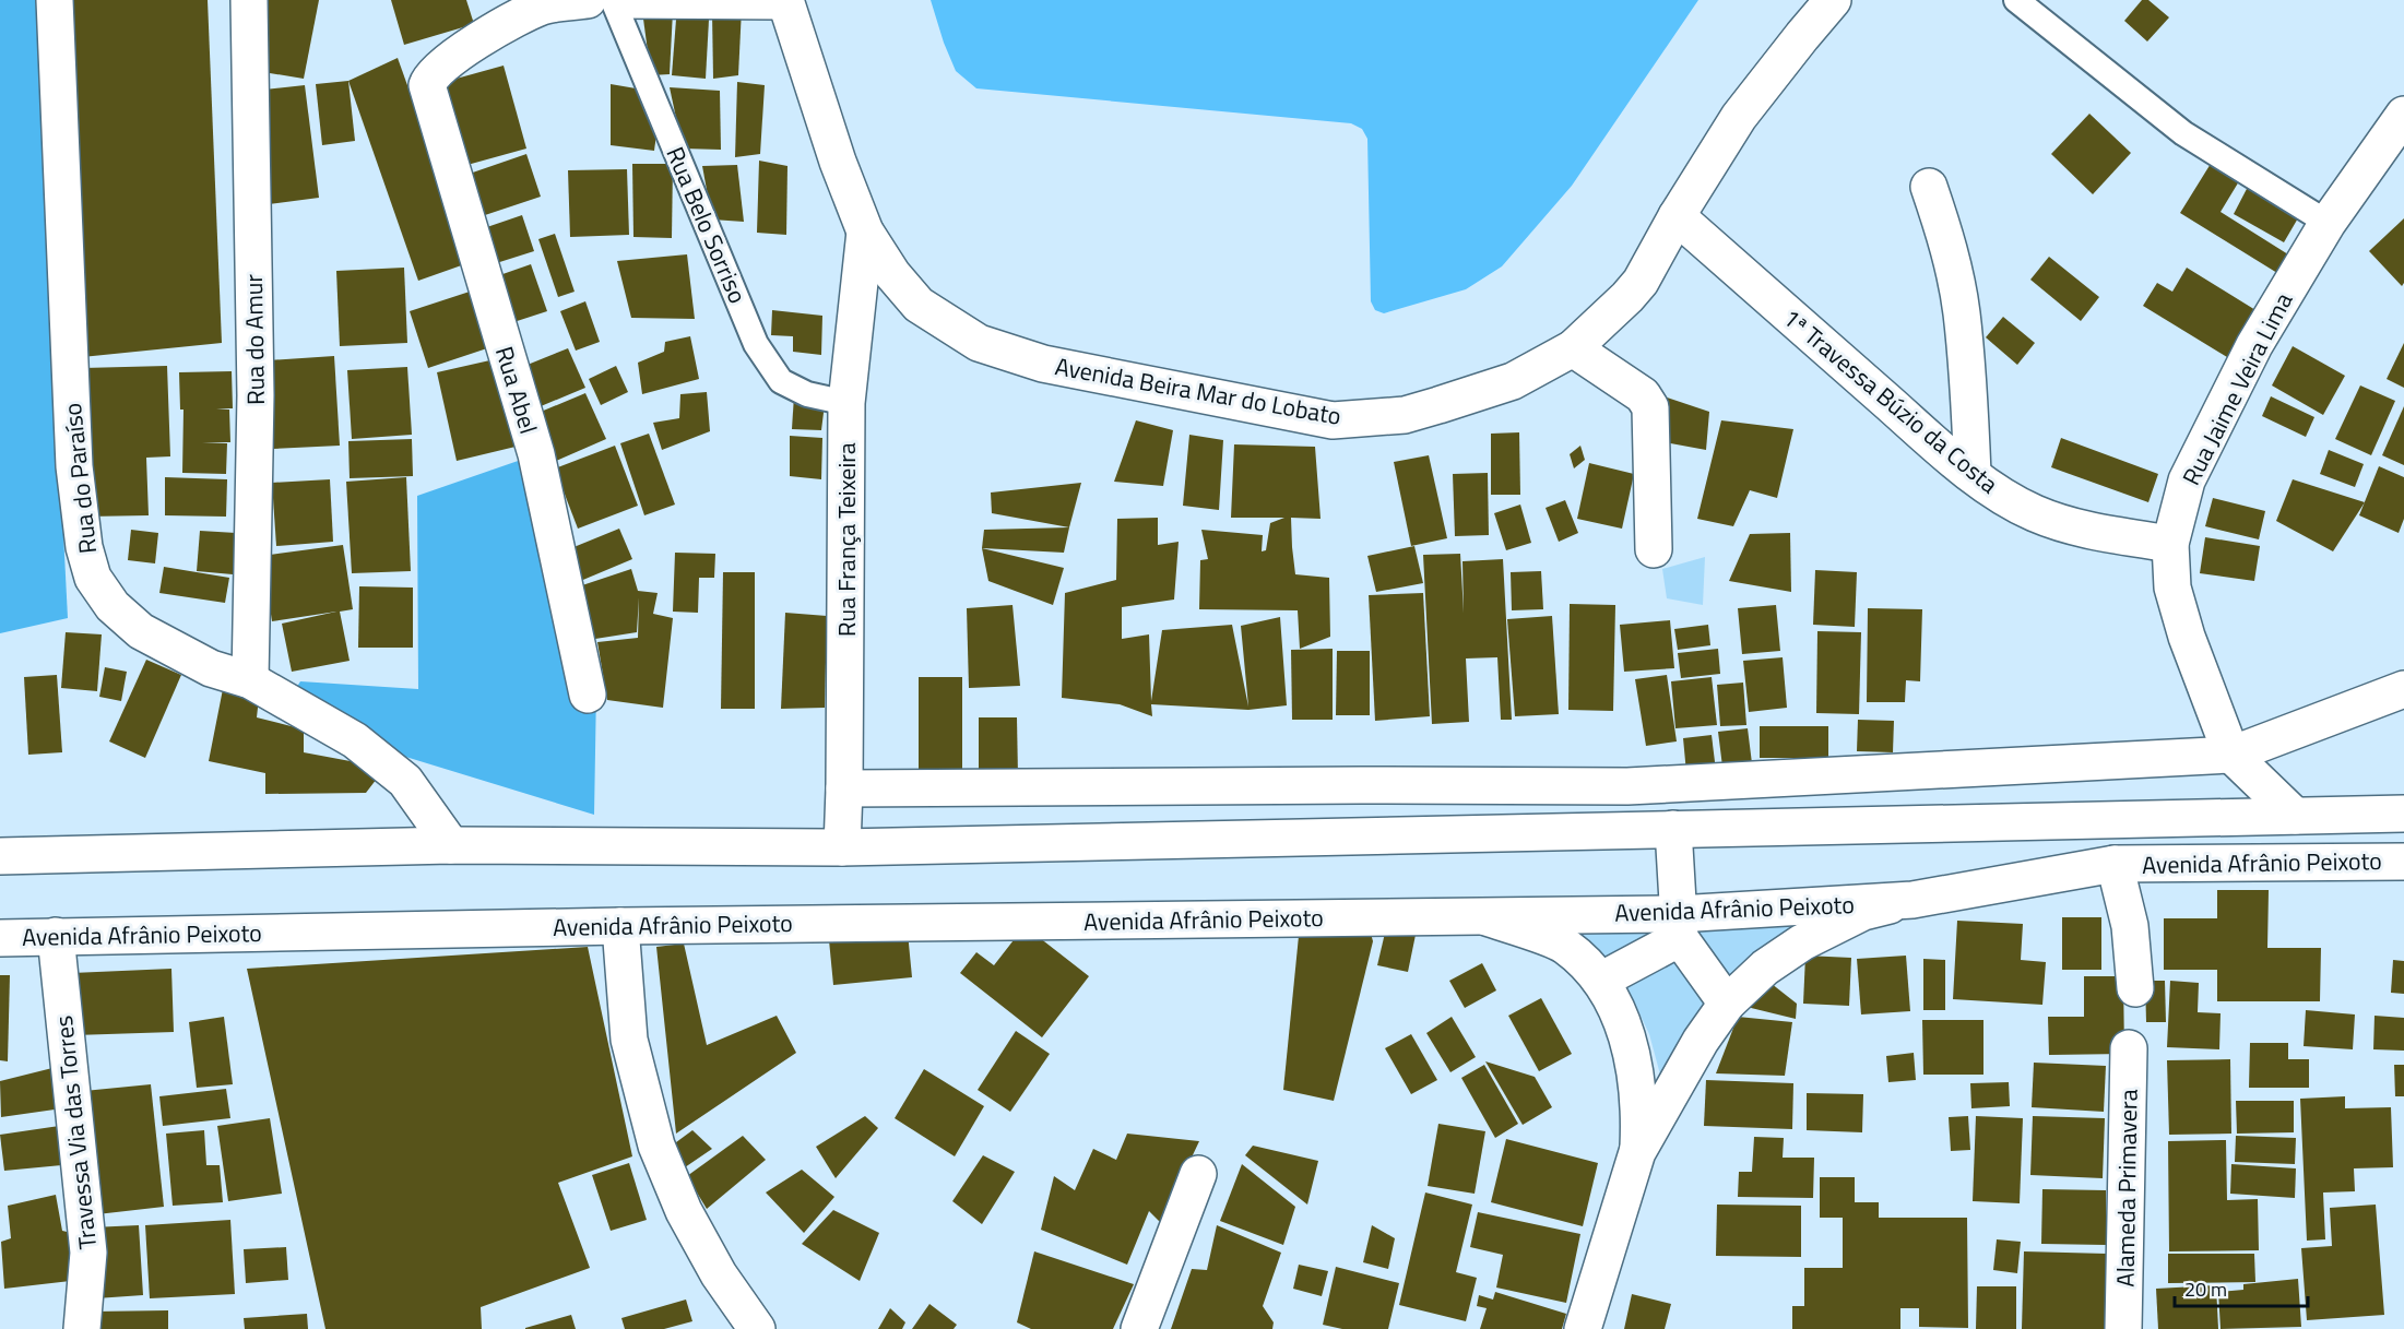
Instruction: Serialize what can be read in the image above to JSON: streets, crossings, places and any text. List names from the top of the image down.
{
  "streets": {
    "street": [
      "Rua do Amur",
      "Rua Jaime Veira Lima",
      "Rua Abel",
      "Avenida Beira Mar do Lobato",
      "1ª Travessa Búzio da Costa",
      "Rua do Paraíso",
      "Rua França Teixeira",
      "Avenida Afrânio Peixoto",
      "Travessa Via das Torres",
      "Alameda Primavera"
    ],
    "lane": ["Rua Belo Sorriso"]
  },
  "crossings": [
    ["Rua Belo Sorriso", "Rua França Teixeira"],
    ["Rua do Amur", "Rua do Paraíso"],
    ["Rua Jaime Veira Lima", "1ª Travessa Búzio da Costa"],
    ["Rua Jaime Veira Lima", "Avenida Afrânio Peixoto"],
    ["Avenida Beira Mar do Lobato", "1ª Travessa Búzio da Costa"],
    ["Avenida Beira Mar do Lobato", "Rua França Teixeira"],
    ["Rua do Paraíso", "Avenida Afrânio Peixoto"],
    ["Rua França Teixeira", "Avenida Afrânio Peixoto"],
    ["Avenida Afrânio Peixoto", "Travessa Via das Torres"]
  ],
  "scale_bar": "20 m"
}
